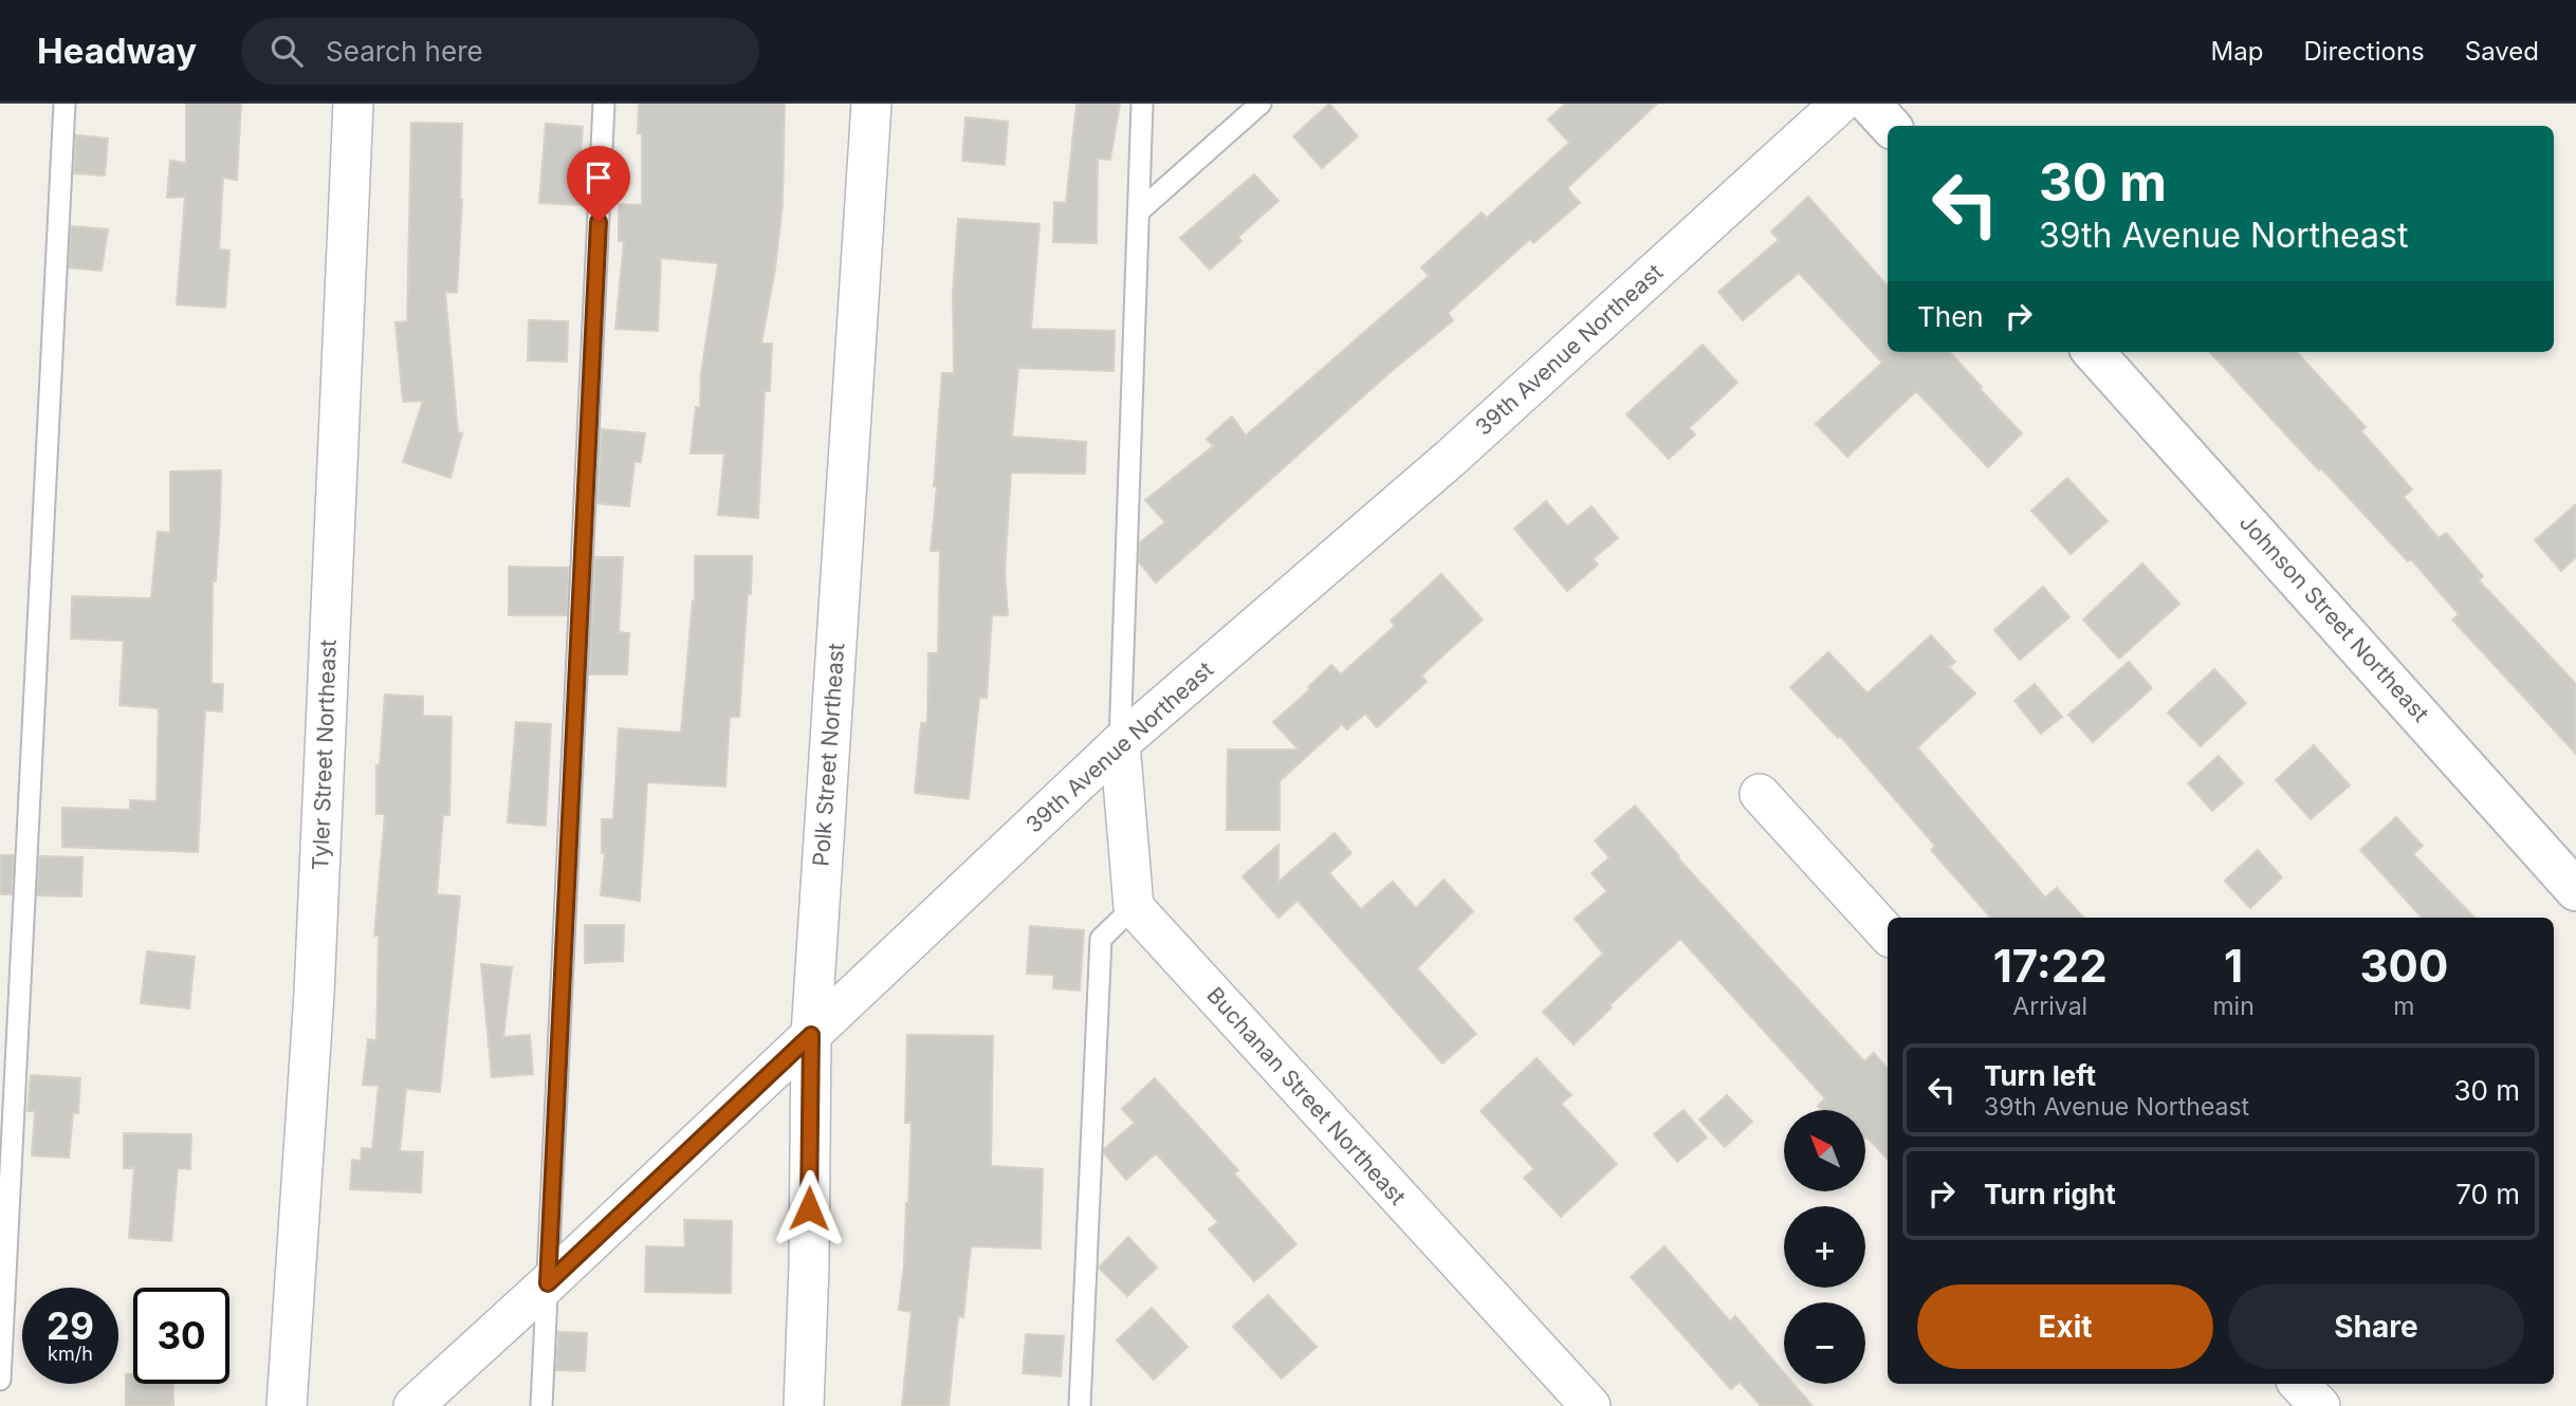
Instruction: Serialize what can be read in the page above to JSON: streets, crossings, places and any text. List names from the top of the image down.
{
  "streets": {
    "street": [
      "39th Avenue Northeast",
      "Johnson Street Northeast",
      "Tyler Street Northeast",
      "Polk Street Northeast",
      "Buchanan Street Northeast"
    ]
  },
  "crossings": [
    ["39th Avenue Northeast", "Polk Street Northeast"]
  ],
  "north": "top left",
  "page": {
    "header": "Headway",
    "search": "Search here",
    "nav": ["Map", "Directions", "Saved"],
    "turn": ["30 m", "39th Avenue Northeast"],
    "then": "Then",
    "eta": [
      "17:22",
      "Arrival",
      "1",
      "min",
      "300",
      "m"
    ],
    "list": [
      {
        "name": "Turn left",
        "note": "39th Avenue Northeast",
        "value": "30 m"
      },
      {
        "name": "Turn right",
        "value": "70 m"
      }
    ],
    "map_buttons": ["+", "−"],
    "buttons": ["Exit", "Share"],
    "speed": "29 km/h",
    "limit": "30"
  }
}
